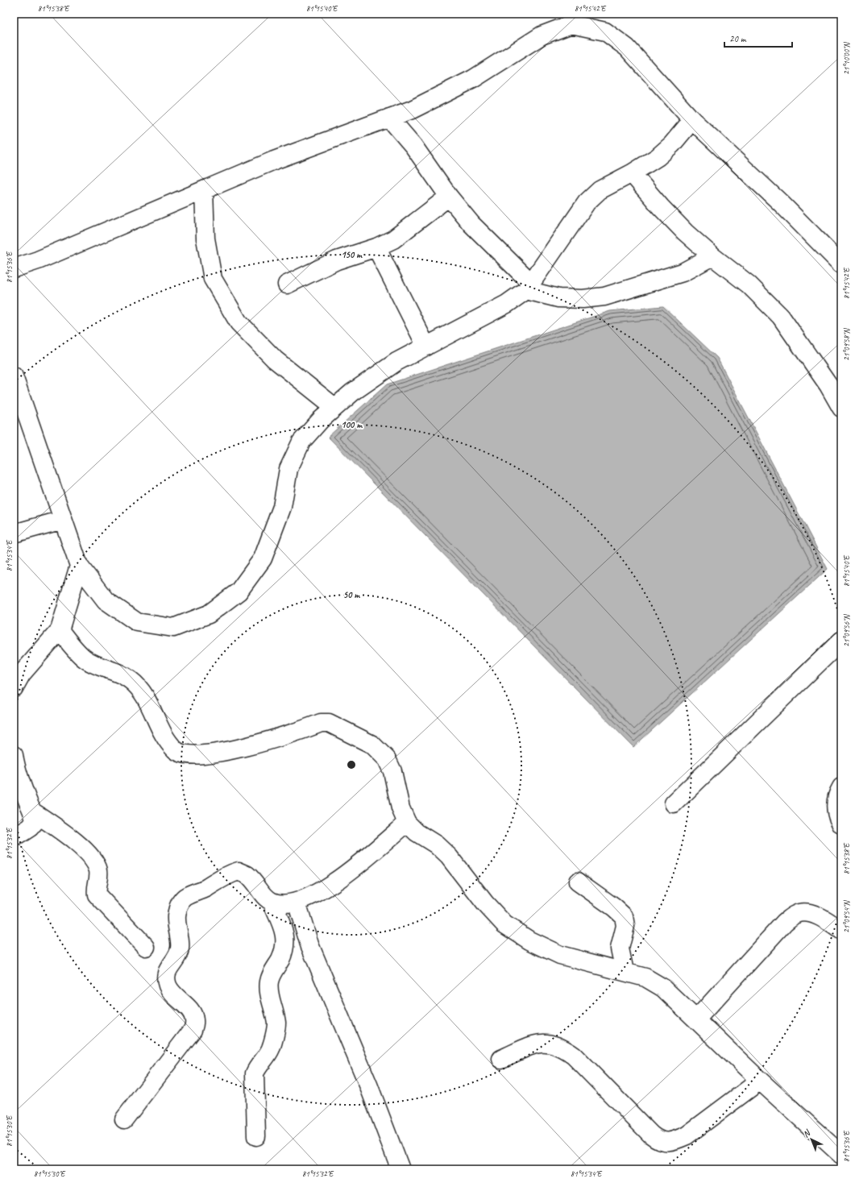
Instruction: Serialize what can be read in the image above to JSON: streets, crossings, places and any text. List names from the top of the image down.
{
  "scale_bar": "20 m",
  "north": "top left",
  "coordinates": [
    "81°15'38\"E",
    "81°15'40\"E",
    "81°15'42\"E",
    "21°10'00\"N",
    "81°15'36\"E",
    "21°09'58\"N",
    "81°15'34\"E",
    "21°09'56\"N",
    "81°15'32\"E",
    "21°09'54\"N",
    "81°15'30\"E"
  ],
  "rings": ["150 m", "100 m", "50 m"]
}
